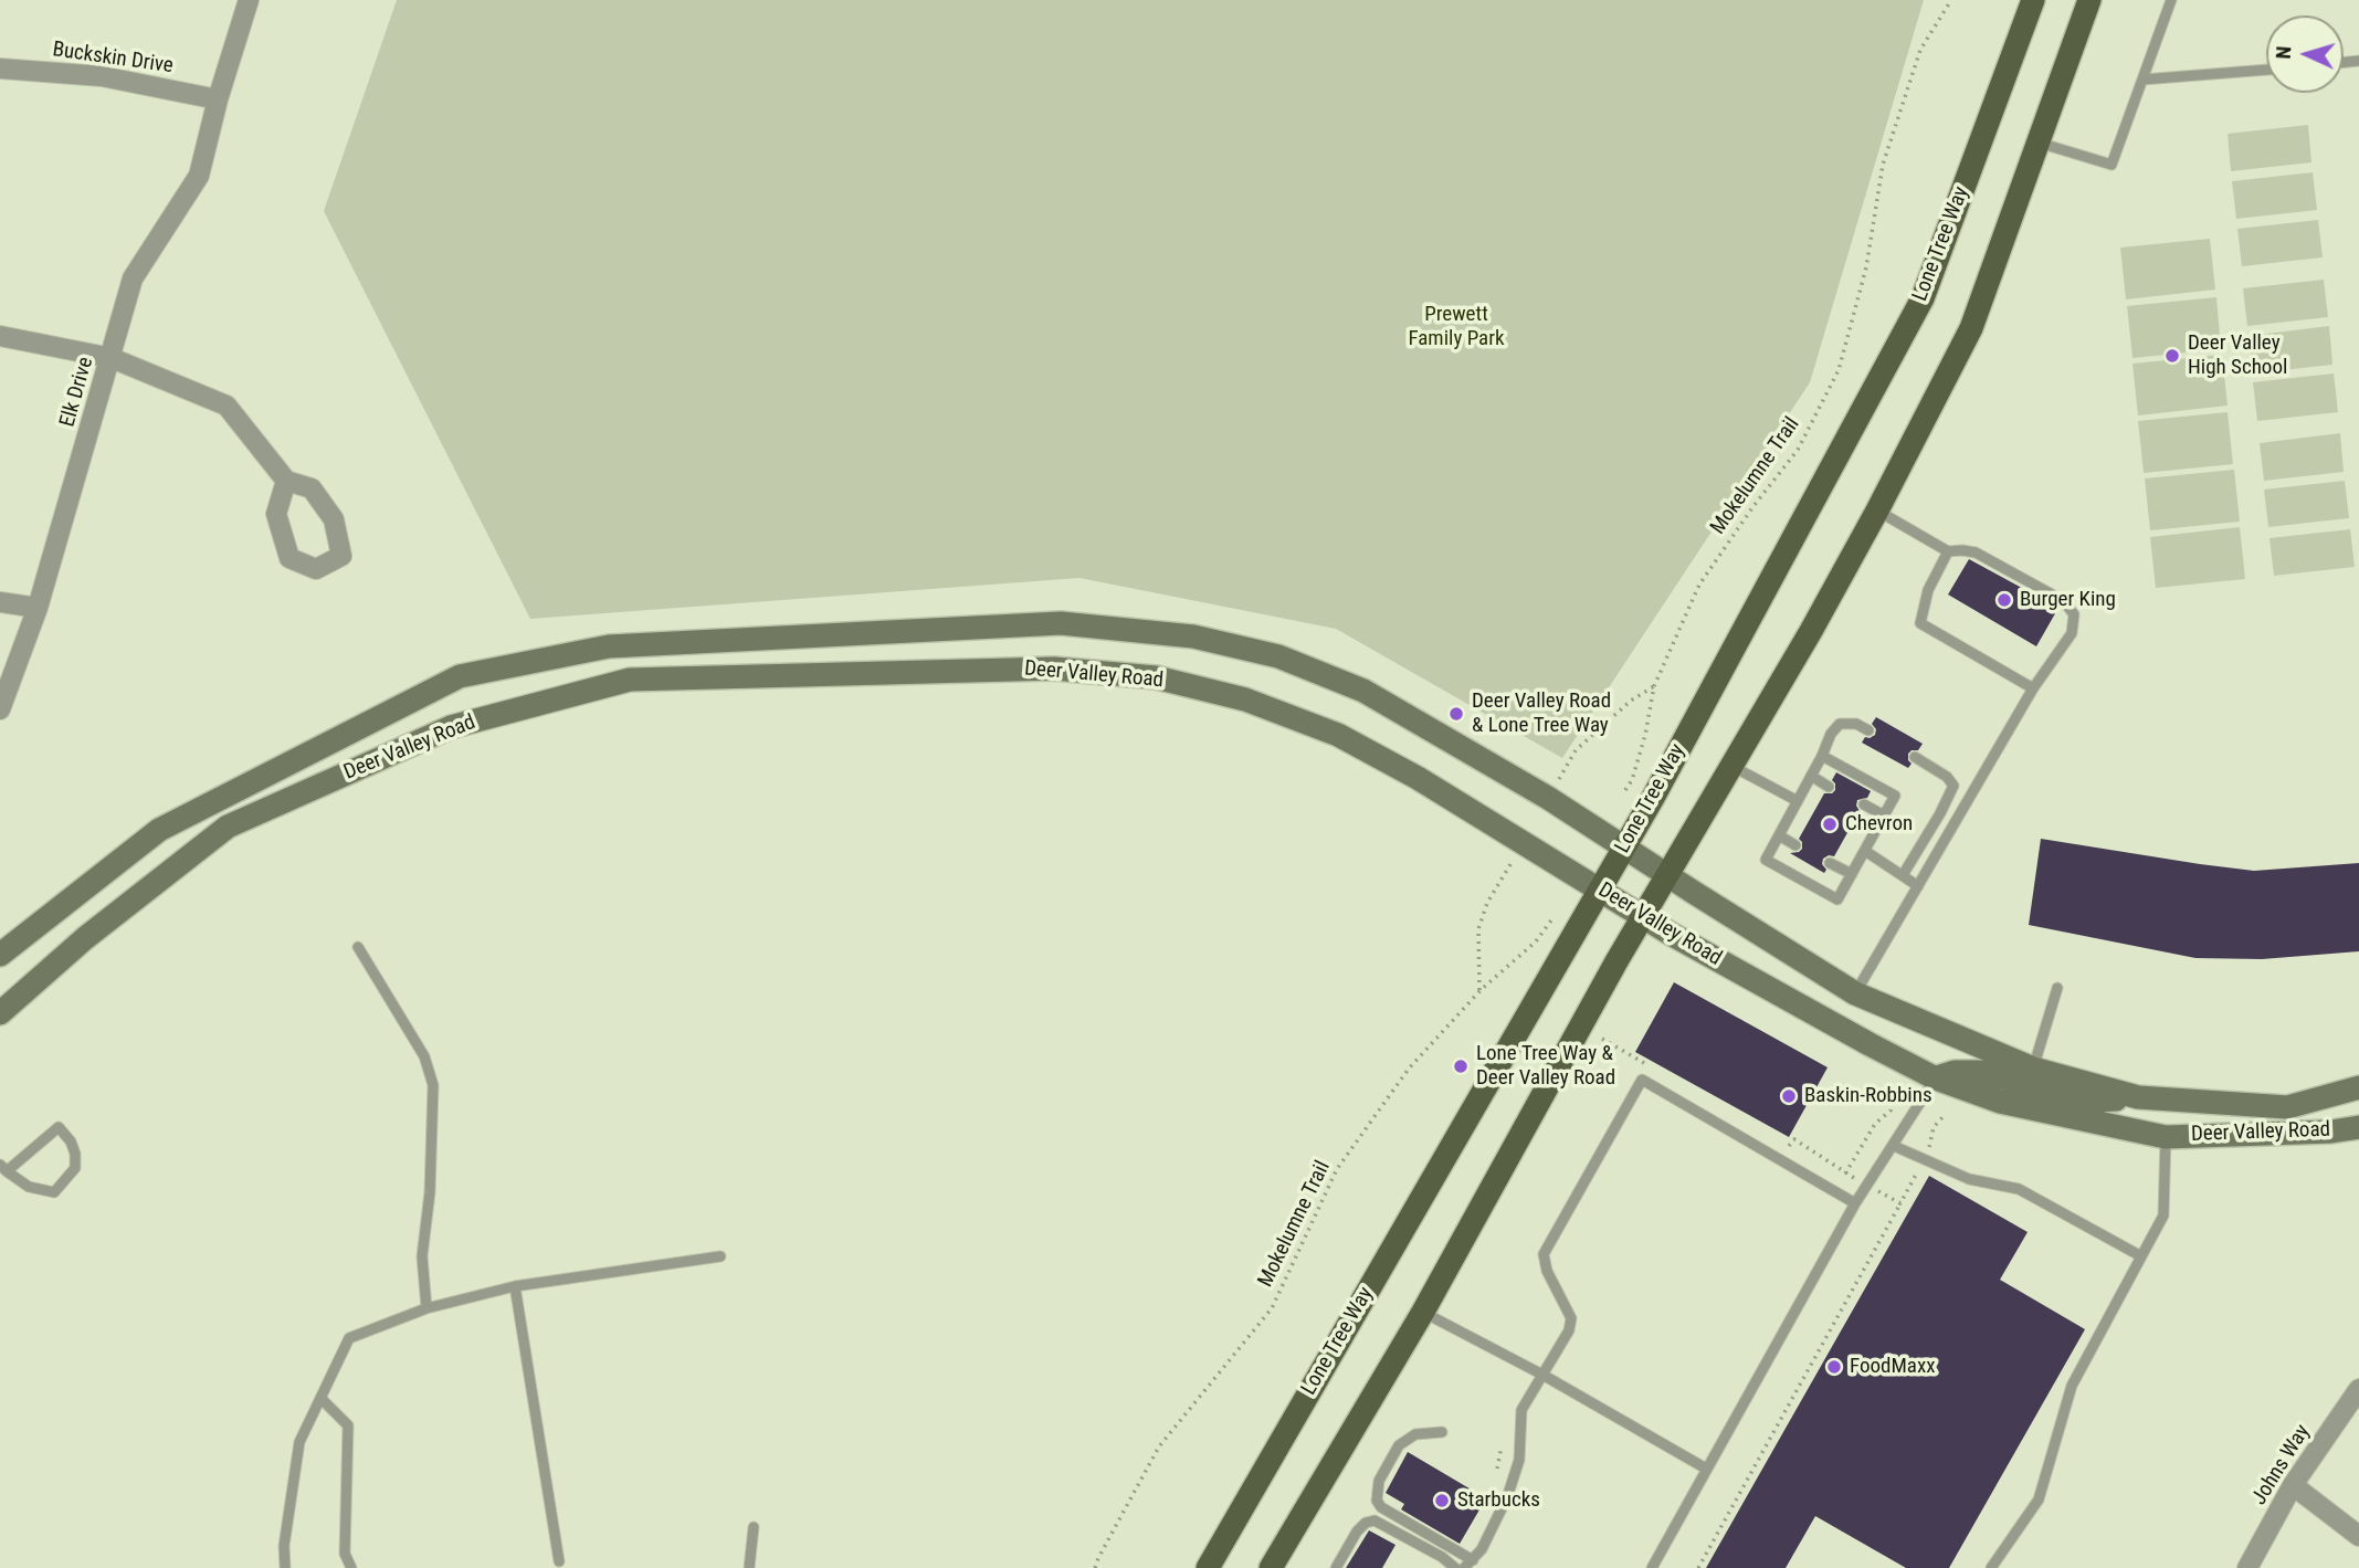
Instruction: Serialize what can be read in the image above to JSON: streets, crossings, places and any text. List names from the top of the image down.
{
  "streets": {
    "main road": ["Lone Tree Way", "Deer Valley Road"],
    "street": ["Buckskin Drive", "Elk Drive", "Johns Way"],
    "path": ["Mokelumne Trail"]
  },
  "crossings": [
    ["Buckskin Drive", "Elk Drive"],
    ["Lone Tree Way", "Deer Valley Road"]
  ],
  "parks": ["Prewett Family Park"],
  "places": [
    "Deer Valley High School",
    "Burger King",
    "Deer Valley Road & Lone Tree Way",
    "Chevron",
    "Lone Tree Way & Deer Valley Road",
    "Baskin-Robbins",
    "FoodMaxx",
    "Starbucks"
  ],
  "north": "left"
}
